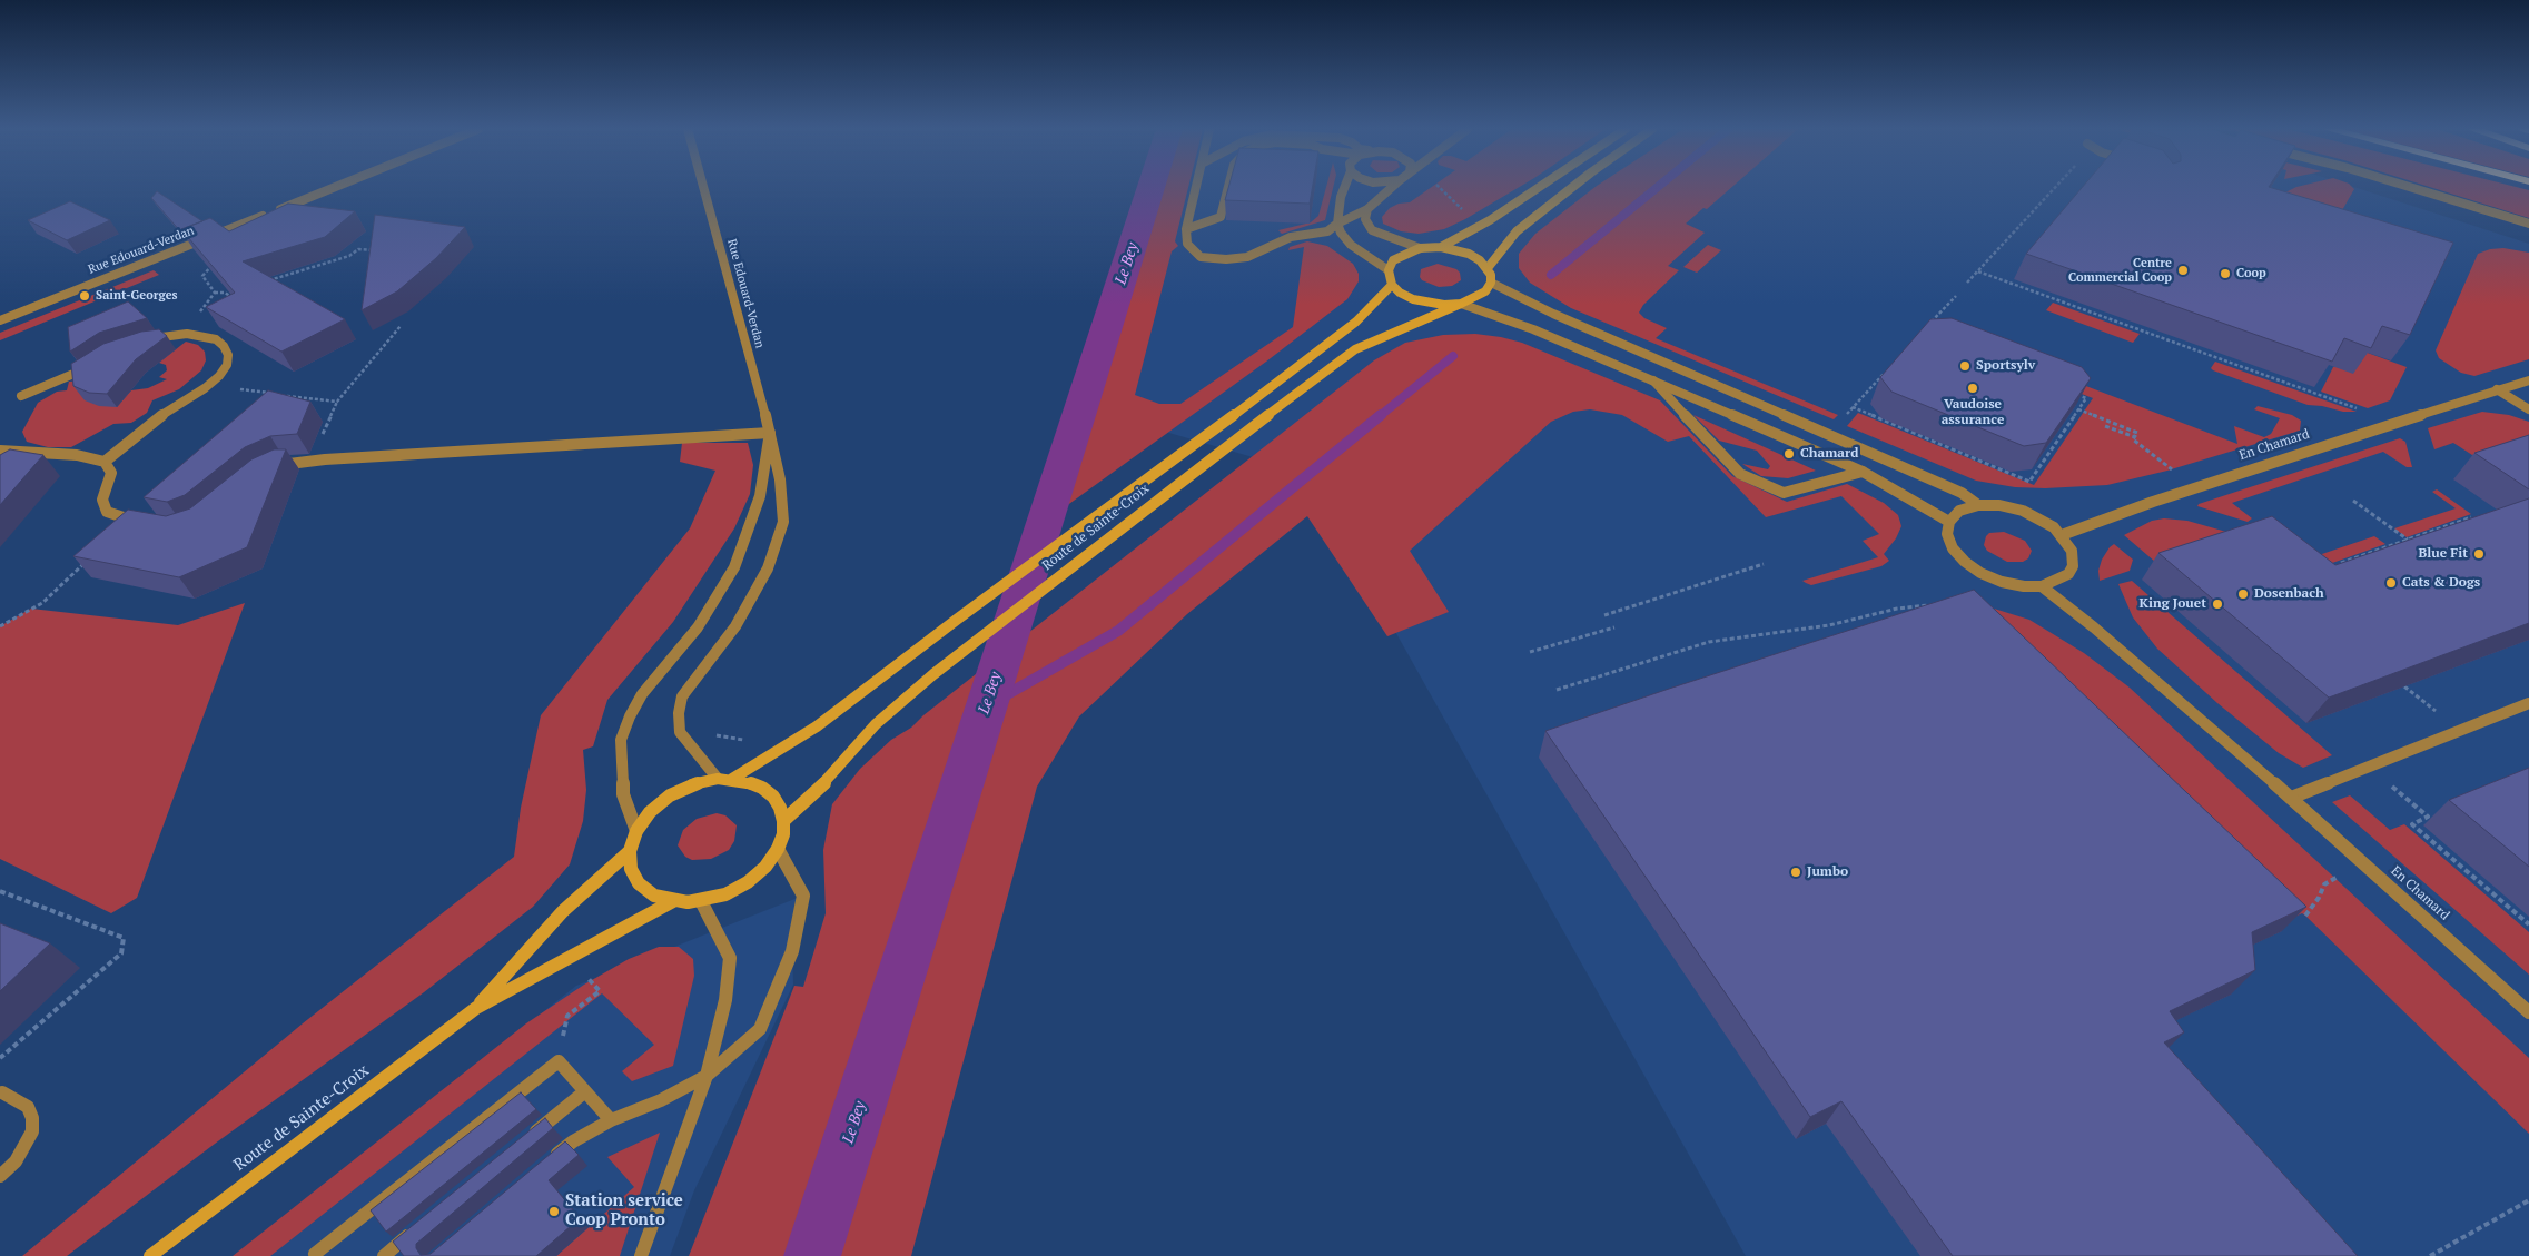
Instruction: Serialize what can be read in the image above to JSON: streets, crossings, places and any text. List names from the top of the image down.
{
  "streets": {
    "main road": ["Route de Sainte-Croix"],
    "street": ["Rue Edouard-Verdan", "En Chamard"]
  },
  "crossings": [
    ["Rue Edouard-Verdan", "Route de Sainte-Croix"]
  ],
  "water": ["Le Bey"],
  "places": [
    "Centre Commercial Coop",
    "Coop",
    "Saint-Georges",
    "Sportsylv",
    "Vaudoise assurance",
    "Chamard",
    "Blue Fit",
    "Cats & Dogs",
    "Dosenbach",
    "King Jouet",
    "Jumbo",
    "Station service Coop Pronto"
  ]
}
